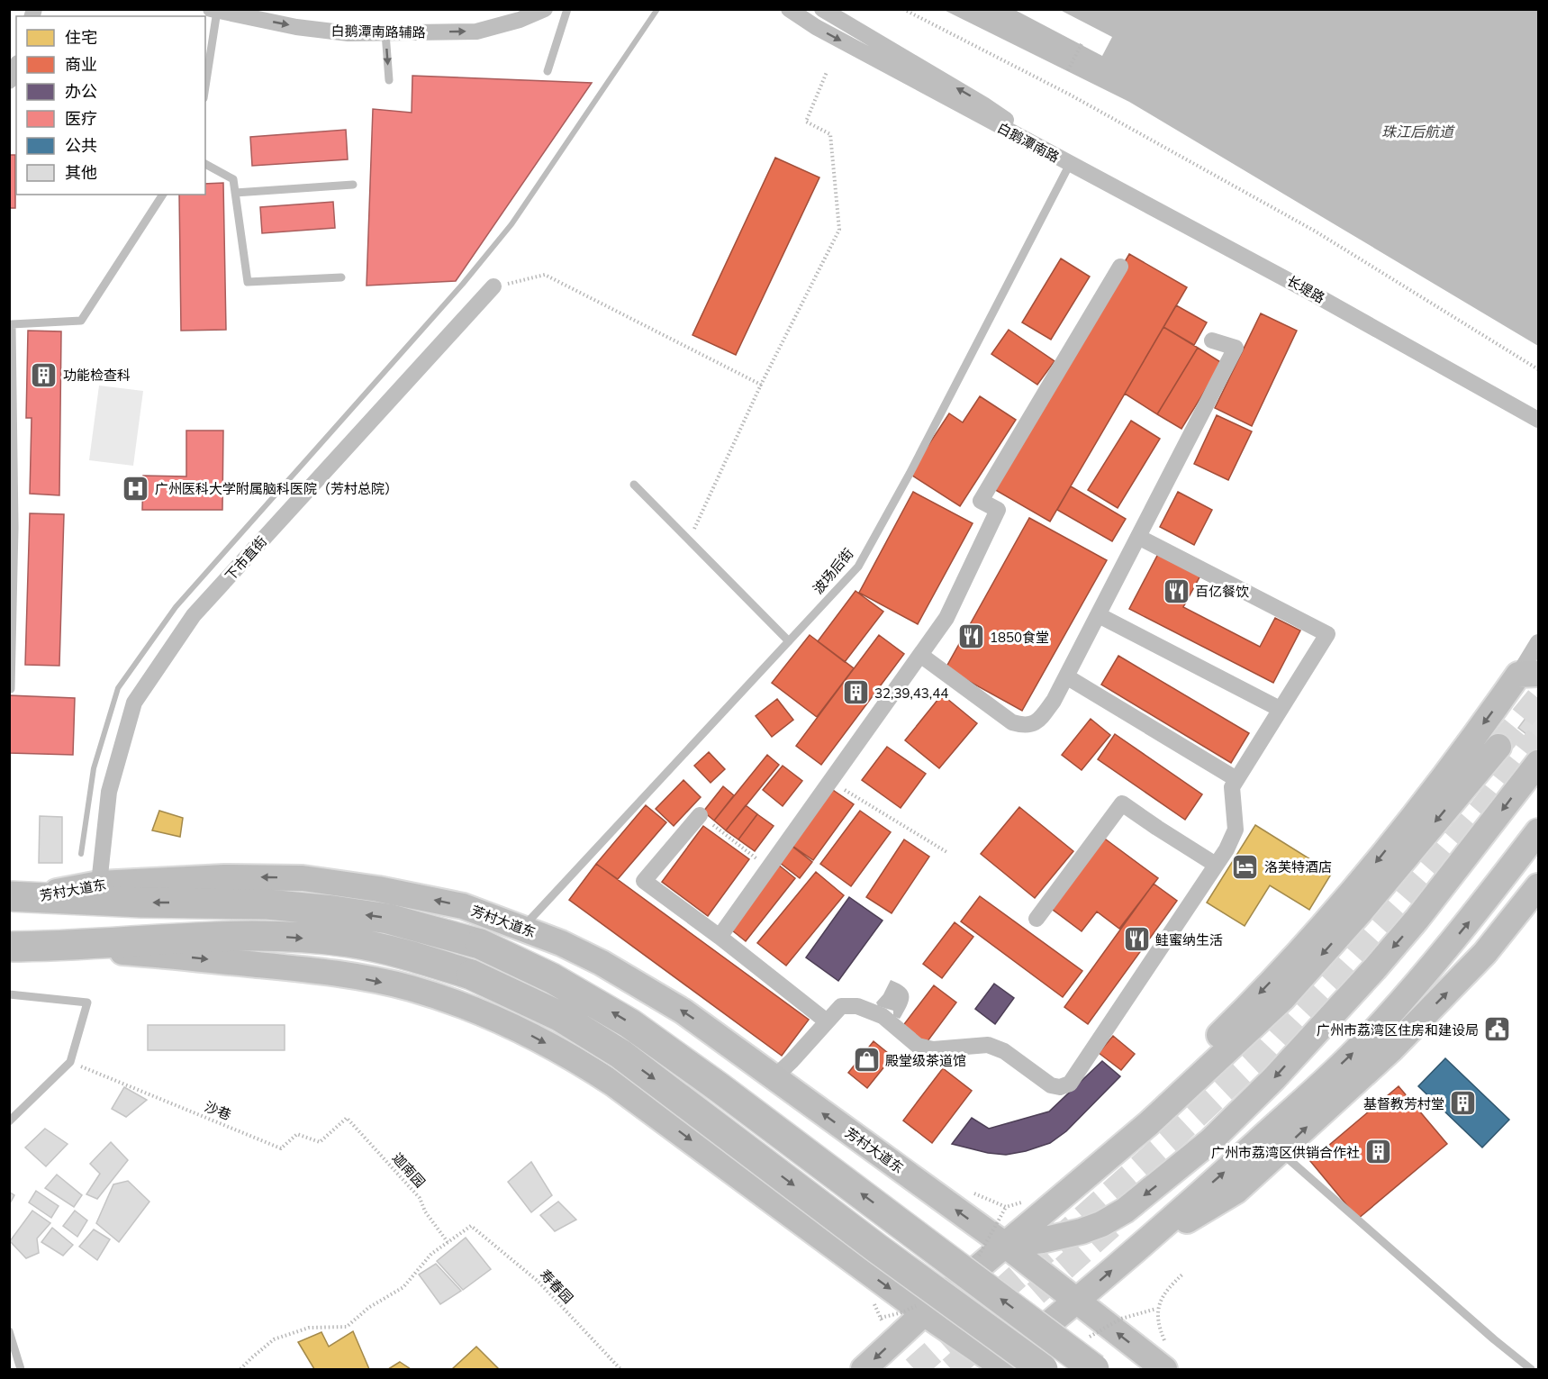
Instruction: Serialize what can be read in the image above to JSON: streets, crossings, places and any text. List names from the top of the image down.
{
  "streets": {
    "highway": ["芳村大道东"],
    "street": [
      "白鹅潭南路辅路",
      "白鹅潭南路",
      "长堤路",
      "下市直街"
    ],
    "lane": ["波场后街"],
    "path": ["沙巷", "迦南园", "寿春园"]
  },
  "crossings": [
    ["白鹅潭南路", "长堤路"],
    ["白鹅潭南路", "波场后街"],
    ["长堤路", "波场后街"],
    ["下市直街", "芳村大道东"],
    ["波场后街", "芳村大道东"],
    ["沙巷", "迦南园"],
    ["迦南园", "寿春园"]
  ],
  "one_way": ["白鹅潭南路辅路"],
  "water": ["珠江后航道"],
  "places": {
    "building": [
      "功能检查科",
      "32,39,43,44",
      "基督教芳村堂",
      "广州市荔湾区供销合作社"
    ],
    "hospital": ["广州医科大学附属脑科医院（芳村总院）"],
    "restaurant": ["百亿餐饮", "1850食堂", "鲑蜜纳生活"],
    "hotel": ["洛芙特酒店"],
    "public building": ["广州市荔湾区住房和建设局"],
    "shop": ["殿堂级茶道馆"]
  },
  "legend": [
    "住宅",
    "商业",
    "办公",
    "医疗",
    "公共",
    "其他"
  ]
}
